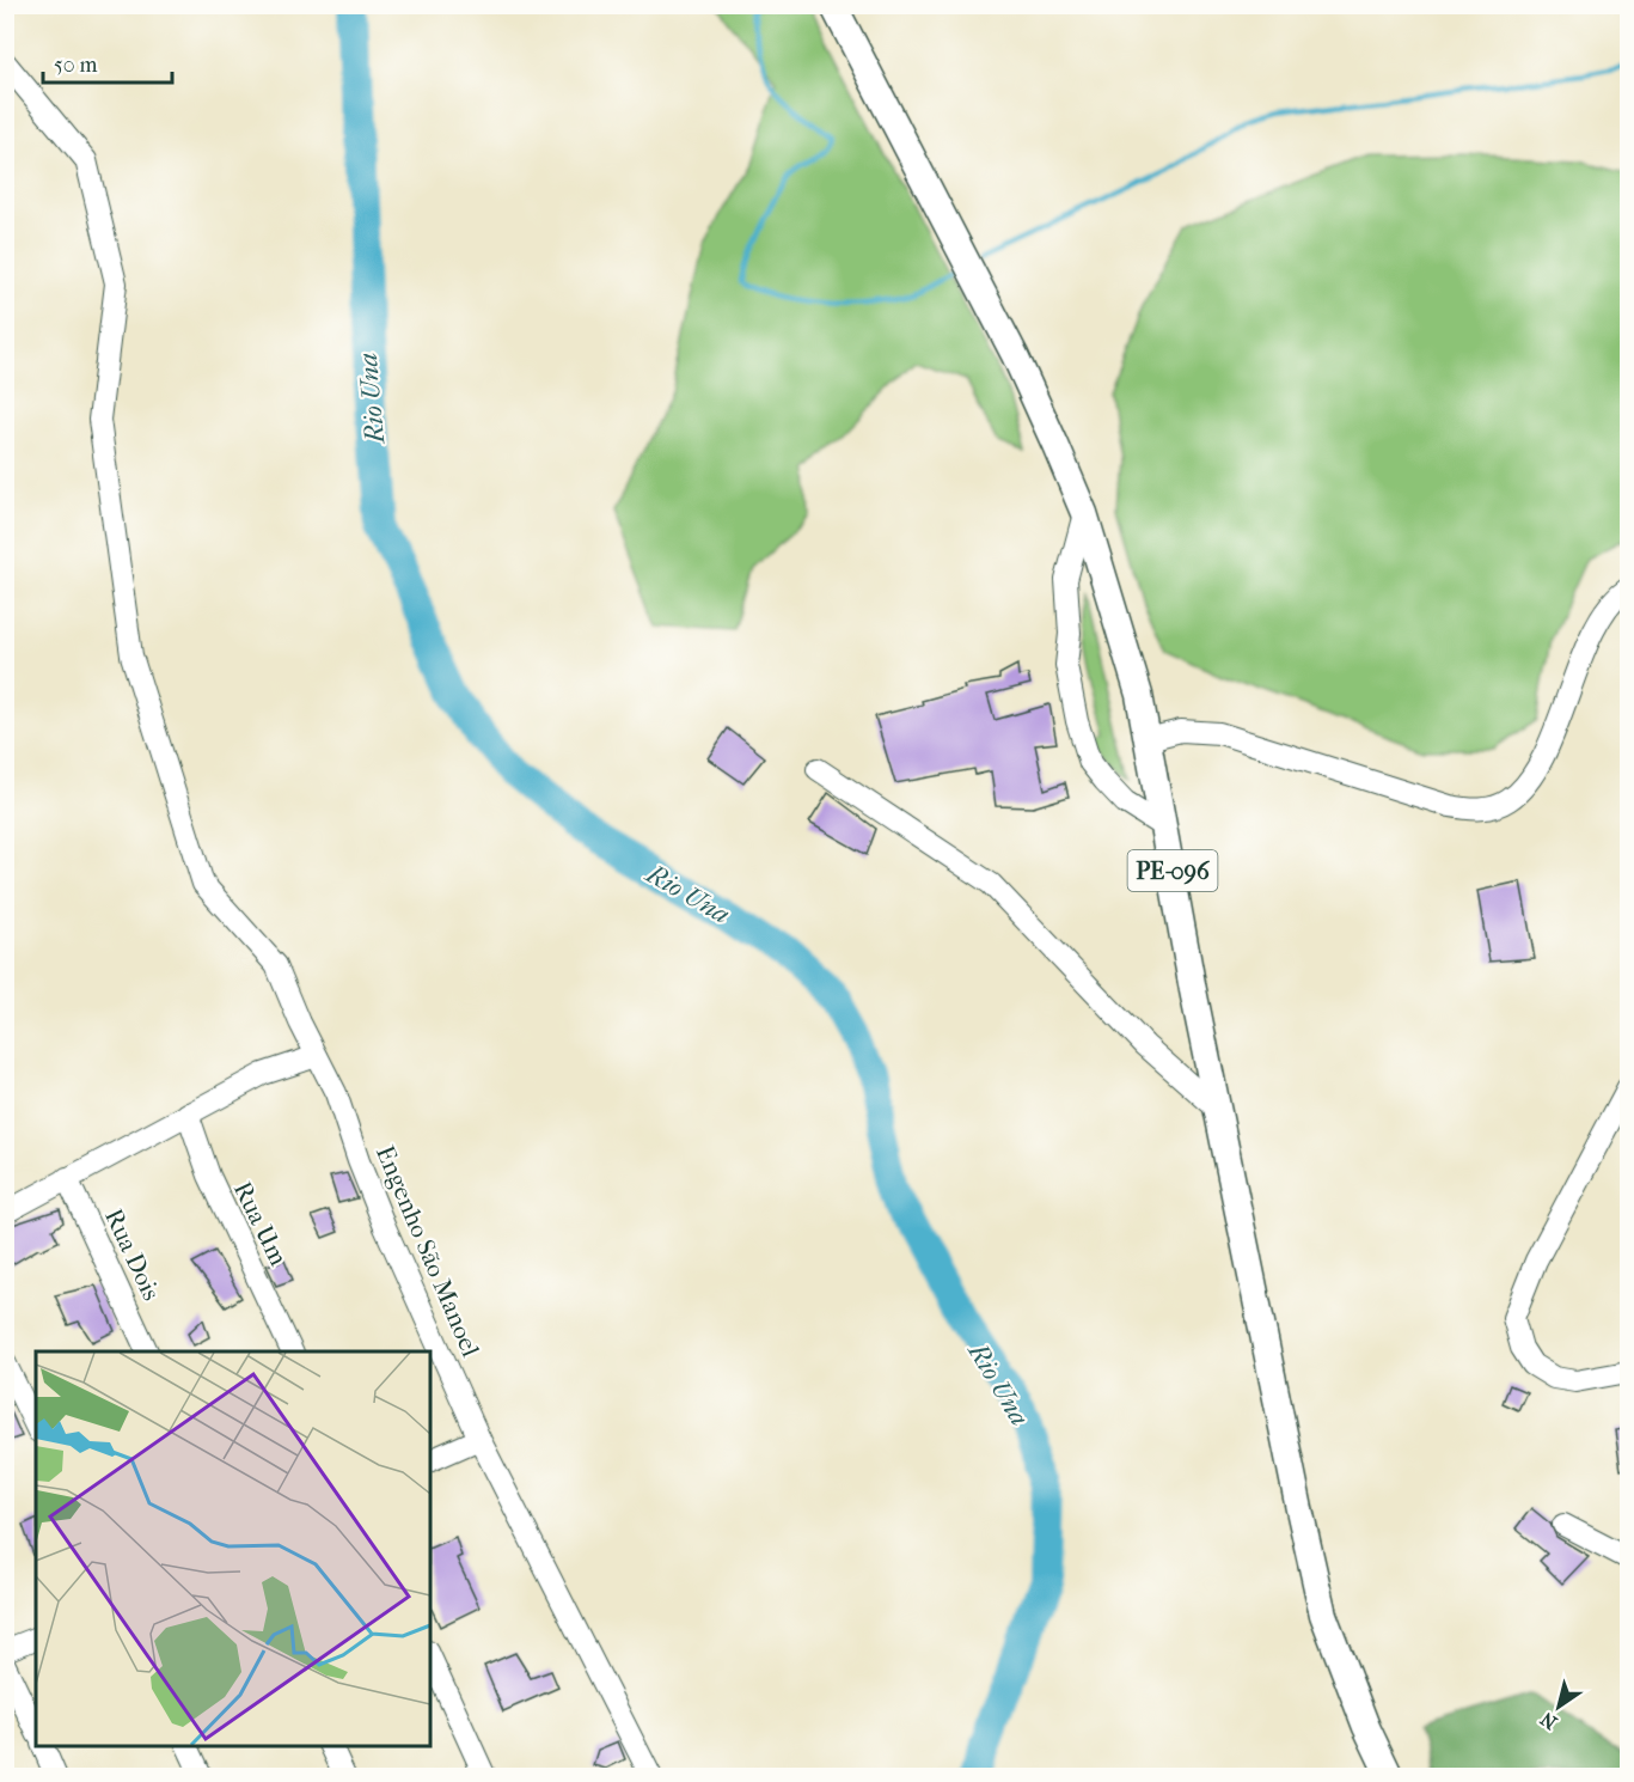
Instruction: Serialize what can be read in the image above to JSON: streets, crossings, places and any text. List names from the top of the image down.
{
  "streets": {
    "main road": ["PE-096"],
    "street": ["Rua Um", "Engenho São Manoel", "Rua Dois"]
  },
  "water": ["Rio Una"],
  "scale_bar": "50 m",
  "north": "bottom left"
}
